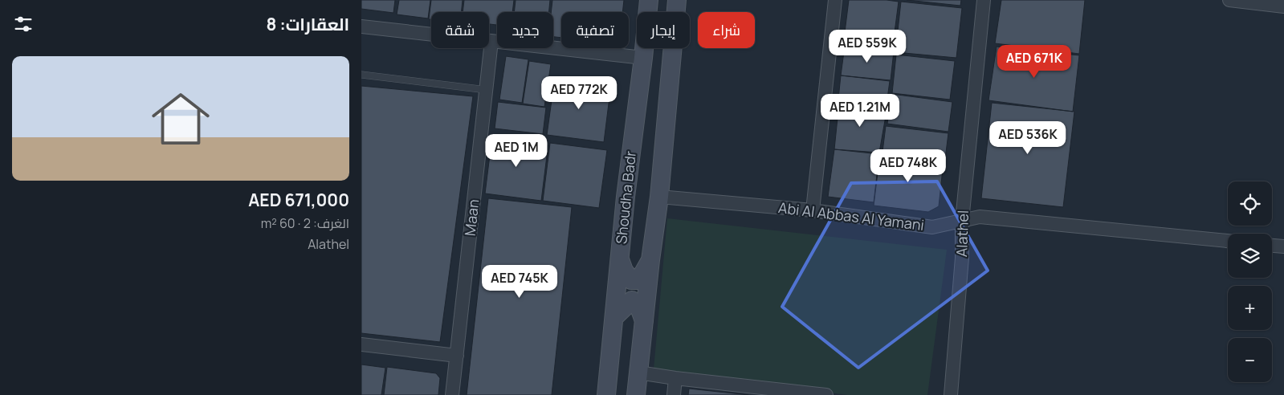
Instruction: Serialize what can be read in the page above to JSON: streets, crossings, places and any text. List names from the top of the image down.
{
  "streets": {
    "street": [
      "Shoudha Badr",
      "Abi Al Abbas Al Yamani",
      "Maan",
      "Alathel"
    ]
  },
  "crossings": [
    ["Abi Al Abbas Al Yamani", "Alathel"]
  ],
  "page": {
    "heading": "العقارات: 8",
    "chip": [
      "شراء",
      "إيجار",
      "تصفية",
      "جديد",
      "شقة"
    ],
    "price": [
      "AED 559K",
      "AED 671K",
      "AED 772K",
      "AED 1.21M",
      "AED 536K",
      "AED 1M",
      "AED 748K",
      "AED 745K"
    ],
    "list": [
      {
        "name": "AED 671,000",
        "note": "الغرف: 2 · 60 m² · Alathel"
      }
    ],
    "map_buttons": ["+", "−"]
  }
}
